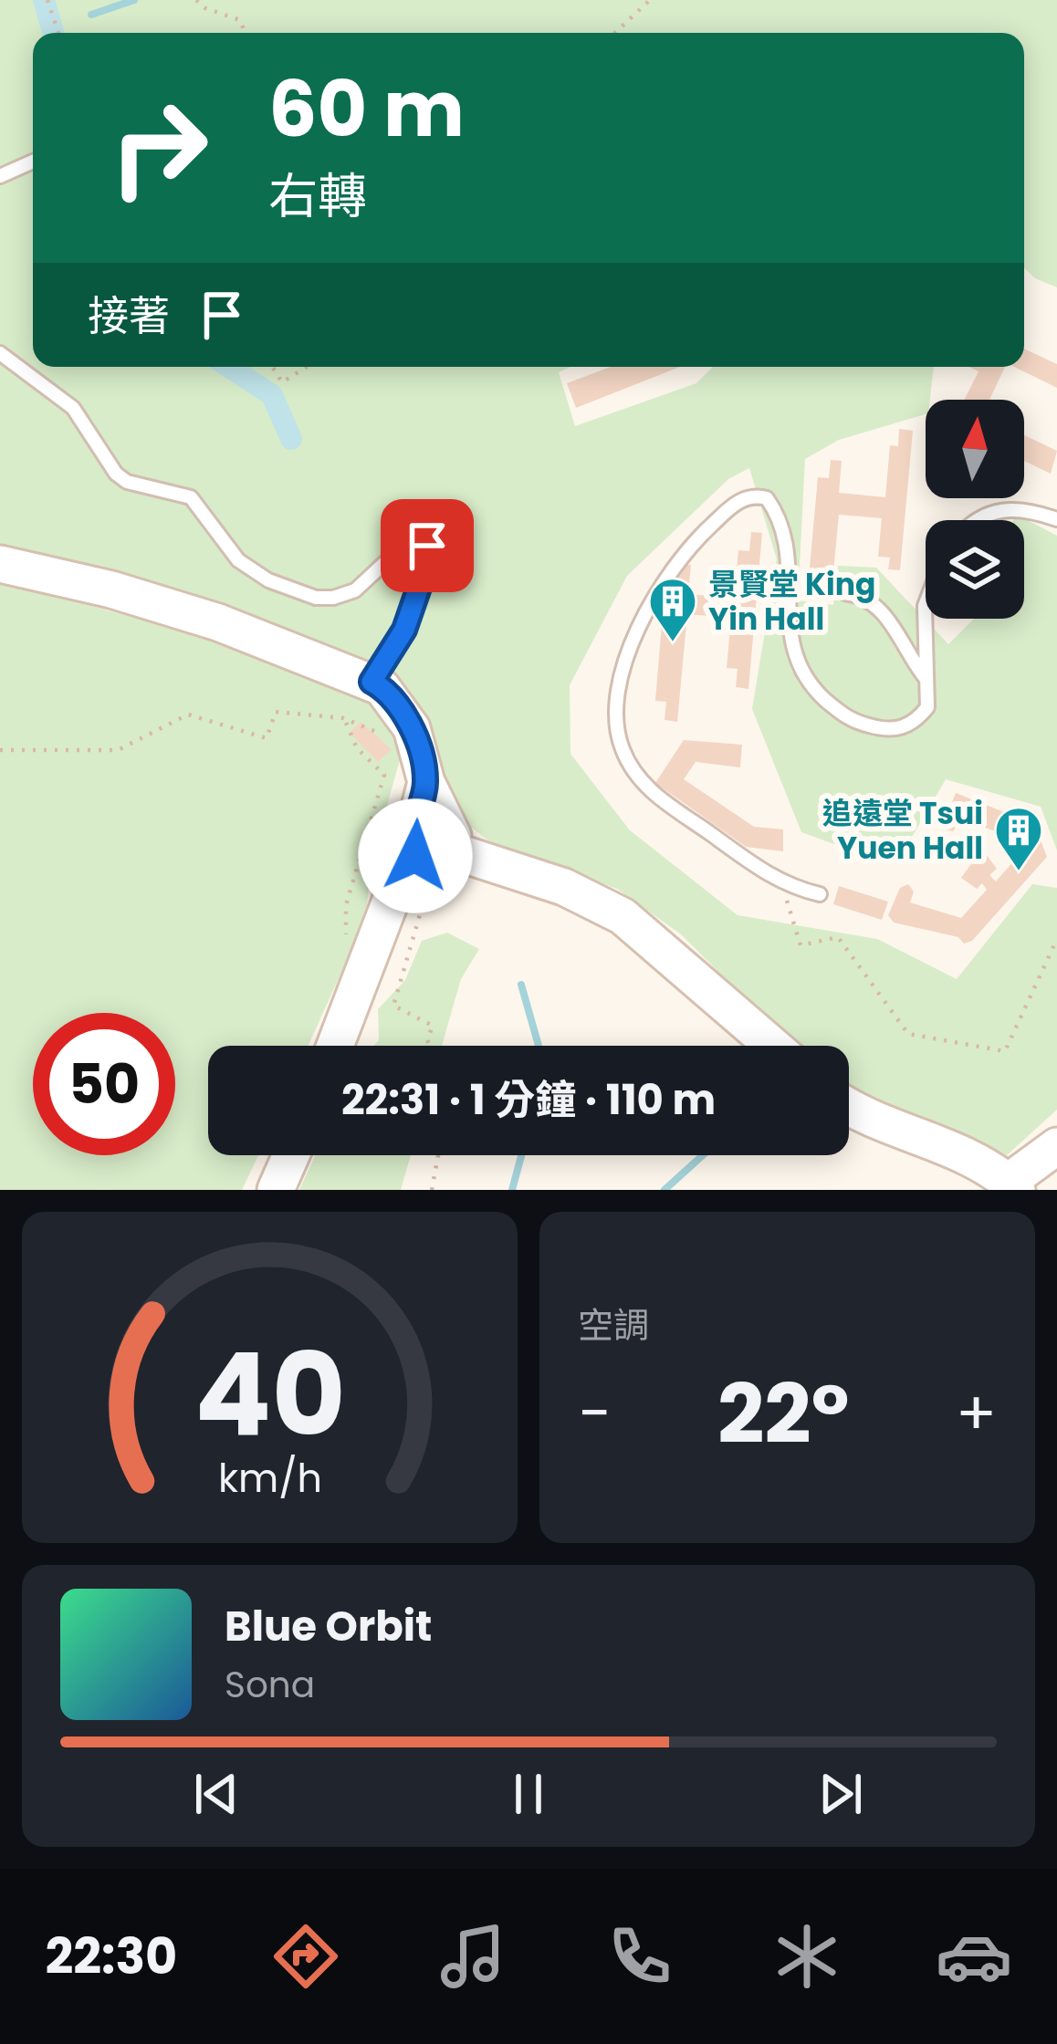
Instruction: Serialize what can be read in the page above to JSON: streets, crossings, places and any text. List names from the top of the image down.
{
  "places": {
    "building": ["景賢堂 King Yin Hall", "追遠堂 Tsui Yuen Hall"]
  },
  "north": "top",
  "page": {
    "turn": ["60 m", "右轉"],
    "then": "接著",
    "limit": "50",
    "trip": "22:31 · 1 分鐘 · 110 m",
    "tile": "空調",
    "heat": ["−", "22°", "+"],
    "song": ["Blue Orbit", "Sona"],
    "tabs": "22:30",
    "gauge": ["40", "km/h"]
  }
}
